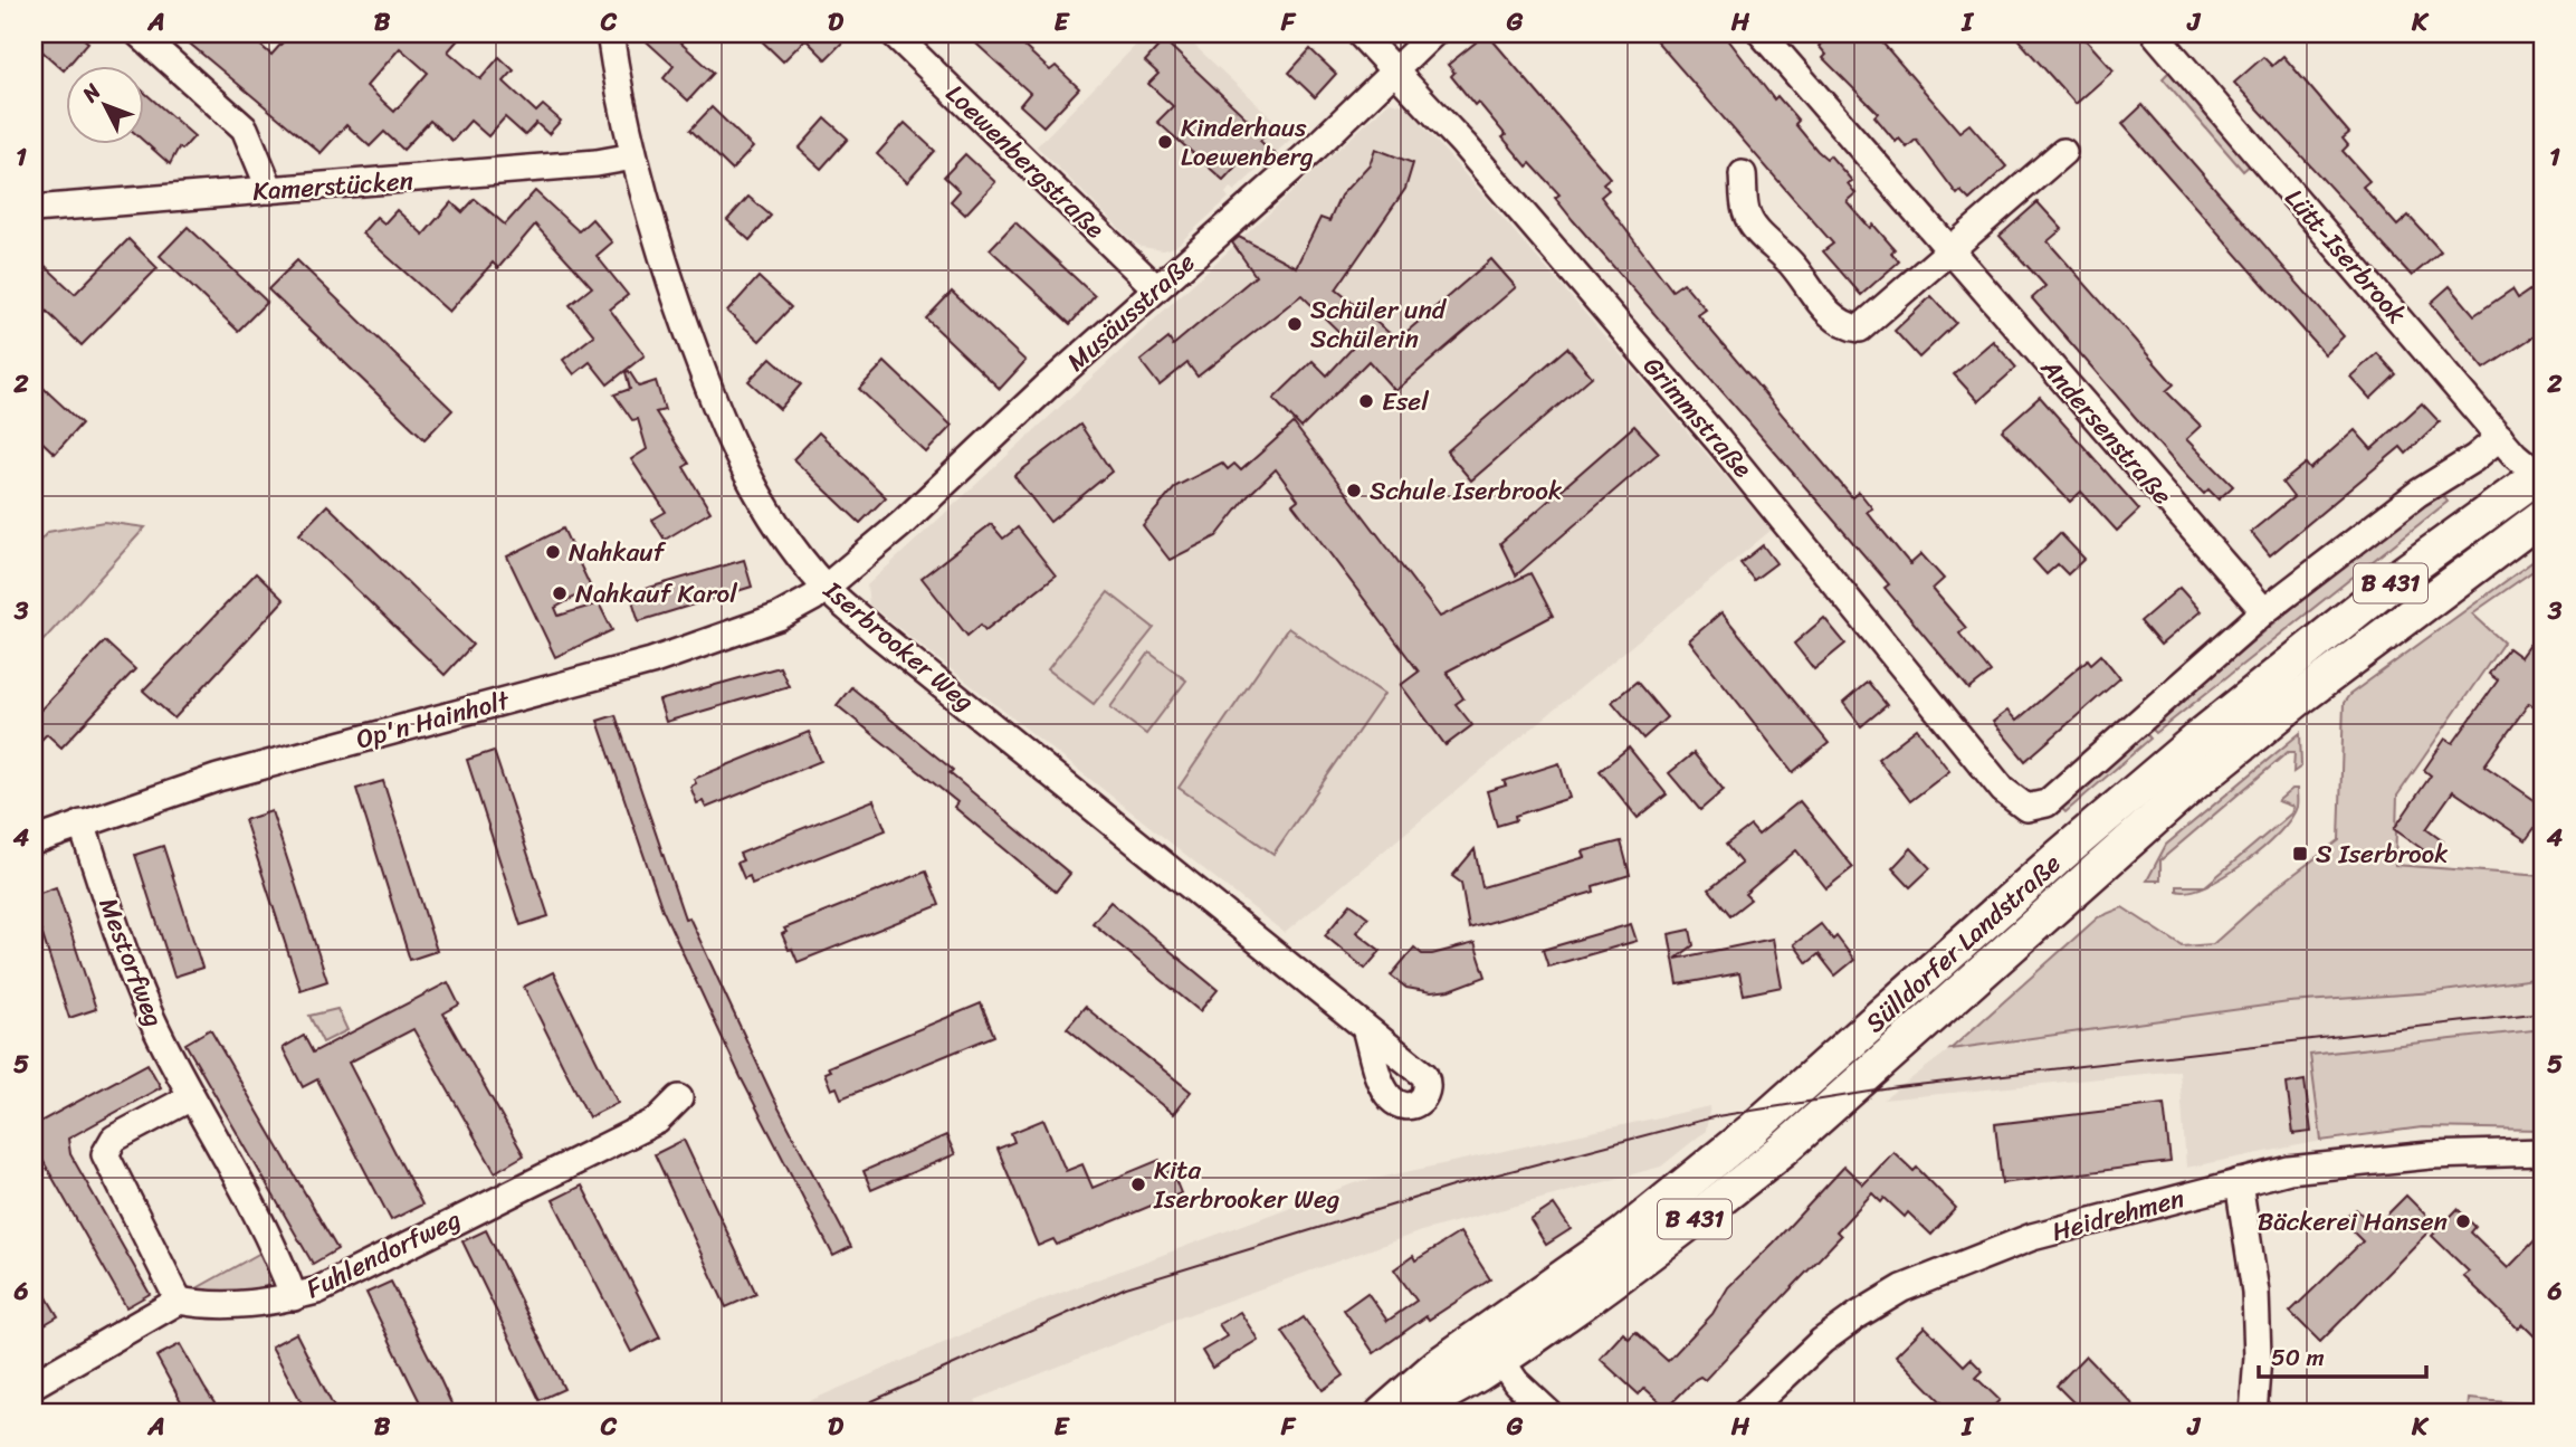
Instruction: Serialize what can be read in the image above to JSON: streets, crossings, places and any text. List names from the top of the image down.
{
  "streets": {
    "main road": ["B 431", "Sülldorfer Landstraße"],
    "street": [
      "Loewenbergstraße",
      "Kamerstücken",
      "Lütt-Iserbrook",
      "Musäusstraße",
      "Grimmstraße",
      "Andersenstraße",
      "Iserbrooker Weg",
      "Op'n Hainholt",
      "Mestorfweg",
      "Heidrehmen",
      "Fuhlendorfweg"
    ]
  },
  "crossings": [
    ["Loewenbergstraße", "Musäusstraße"],
    ["Kamerstücken", "Iserbrooker Weg"],
    ["Lütt-Iserbrook", "Sülldorfer Landstraße"],
    ["Musäusstraße", "Grimmstraße"],
    ["Musäusstraße", "Iserbrooker Weg"],
    ["Musäusstraße", "Op'n Hainholt"],
    ["Grimmstraße", "Andersenstraße"],
    ["Iserbrooker Weg", "Op'n Hainholt"],
    ["Op'n Hainholt", "Mestorfweg"],
    ["Mestorfweg", "Fuhlendorfweg"]
  ],
  "places": {
    "other": [
      "Kinderhaus Loewenberg",
      "Schüler und Schülerin",
      "Esel",
      "Schule Iserbrook",
      "Nahkauf",
      "Nahkauf Karol",
      "Kita Iserbrooker Weg",
      "Bäckerei Hansen"
    ],
    "transit": ["S Iserbrook"]
  },
  "scale_bar": "50 m",
  "north": "top left",
  "grid": {
    "columns": [
      "A",
      "B",
      "C",
      "D",
      "E",
      "F",
      "G",
      "H",
      "I",
      "J",
      "K"
    ],
    "rows": [
      "1",
      "2",
      "3",
      "4",
      "5",
      "6"
    ]
  }
}
